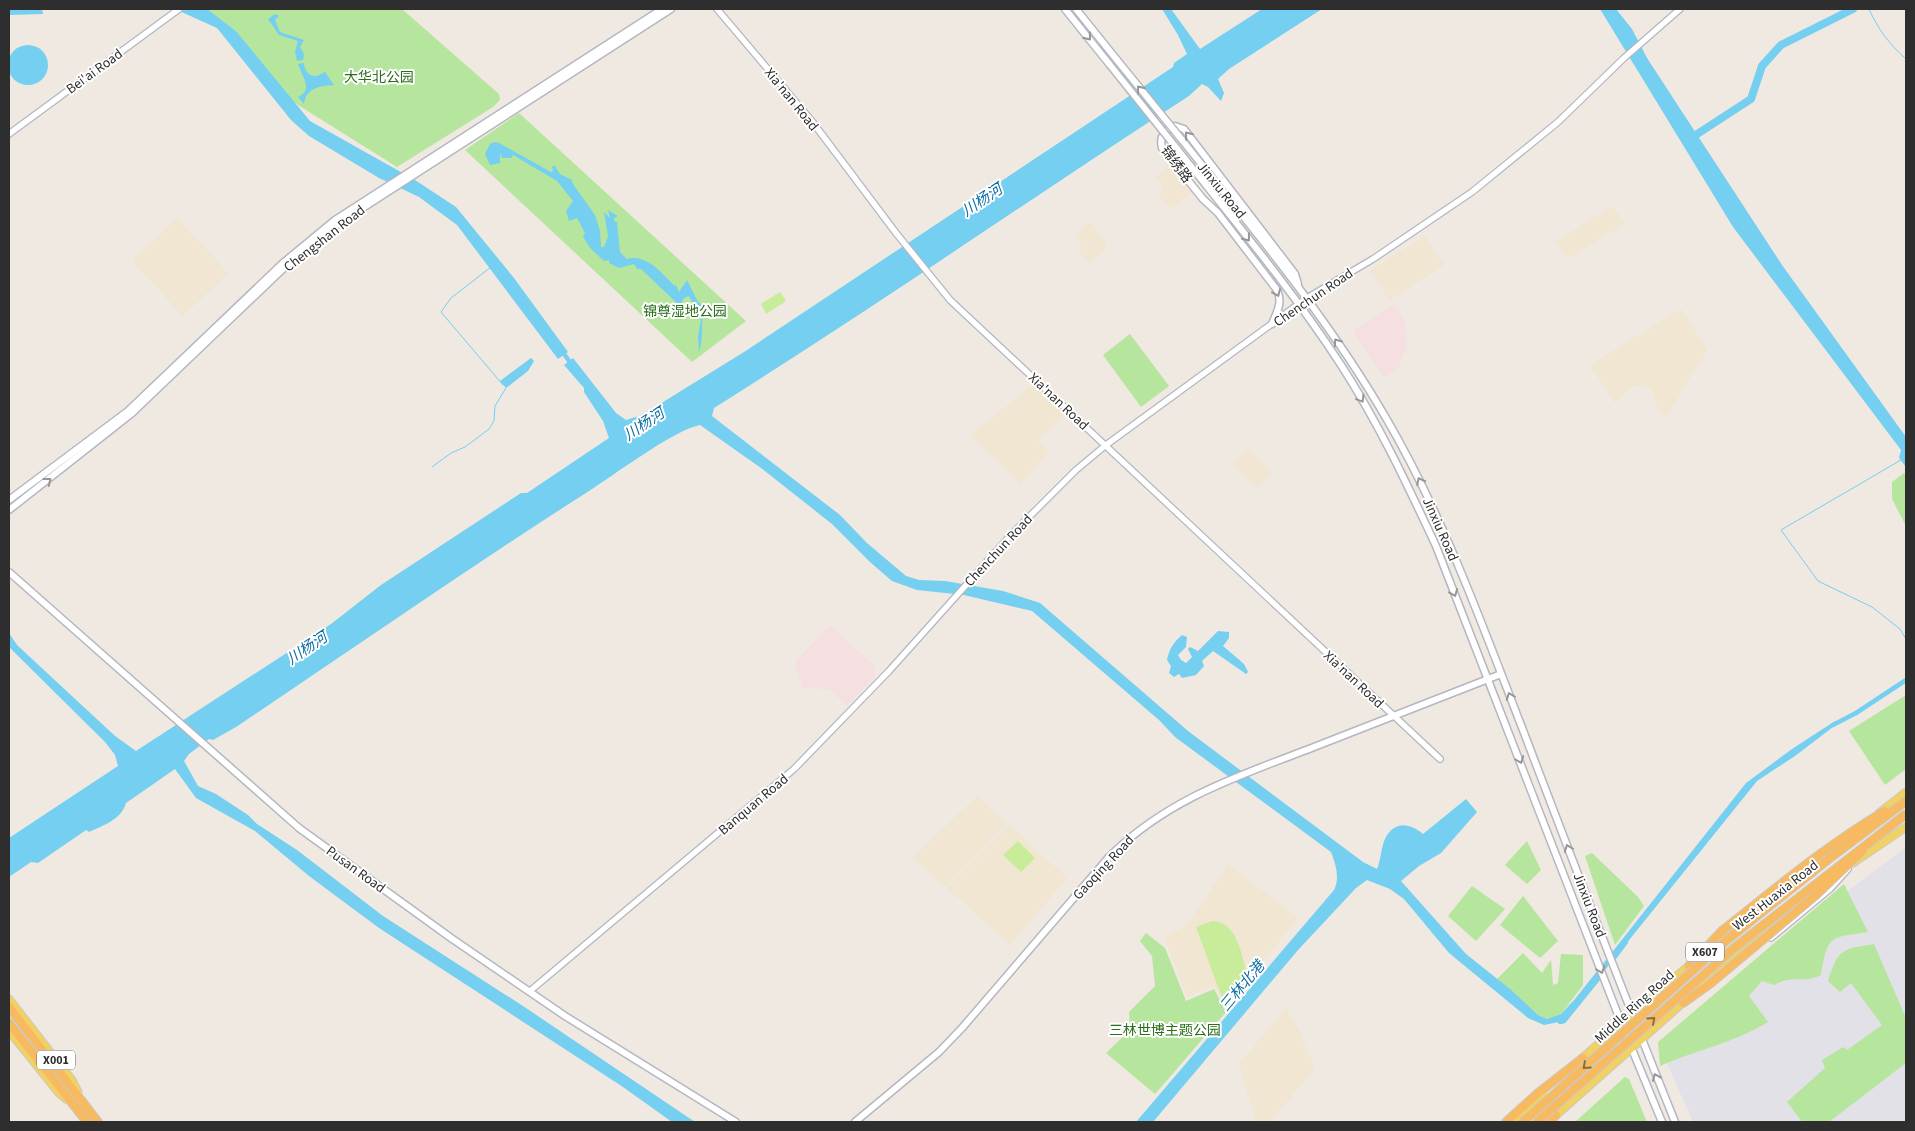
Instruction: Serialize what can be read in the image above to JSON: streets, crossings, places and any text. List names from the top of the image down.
{
  "streets": {
    "highway": ["Middle Ring Road", "X001"],
    "main road": [
      "锦绣路",
      "Jinxiu Road",
      "Chengshan Road",
      "Gaoqing Road",
      "Pusan Road",
      "West Huaxia Road",
      "X607"
    ],
    "street": [
      "Bei'ai Road",
      "Xia'nan Road",
      "Chenchun Road",
      "Banquan Road"
    ]
  },
  "crossings": [
    ["Xia'nan Road", "Chenchun Road"],
    ["Xia'nan Road", "Gaoqing Road"],
    ["锦绣路", "Jinxiu Road"],
    ["锦绣路", "Chenchun Road"],
    ["Jinxiu Road", "Chenchun Road"],
    ["Jinxiu Road", "Gaoqing Road"],
    ["Jinxiu Road", "West Huaxia Road"],
    ["Chenchun Road", "Banquan Road"],
    ["Banquan Road", "Pusan Road"]
  ],
  "water": ["川杨河", "三林北港"],
  "parks": ["大华北公园", "锦尊湿地公园", "三林世博主题公园"]
}
